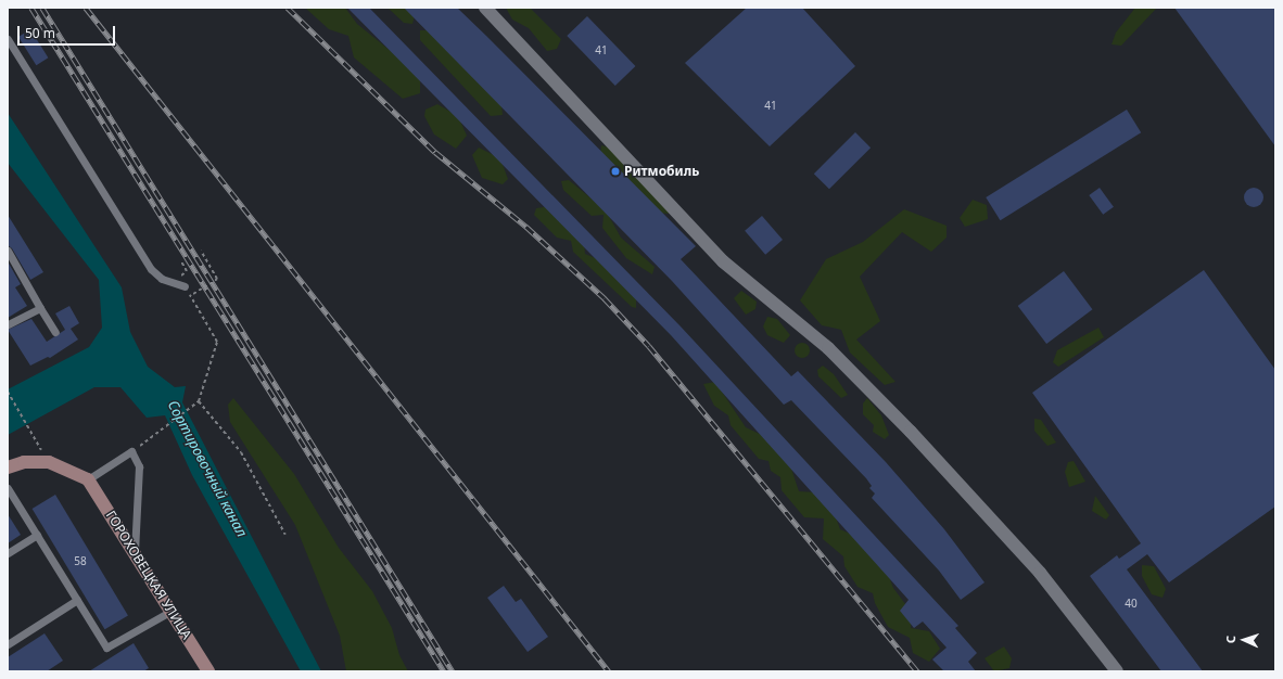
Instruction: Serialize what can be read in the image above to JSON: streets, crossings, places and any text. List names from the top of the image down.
{
  "streets": {
    "street": ["ГОРОХОВЕЦКАЯ УЛИЦА"]
  },
  "water": ["Сортировочный канал"],
  "places": ["Ритмобиль"],
  "house_numbers": [
    "41",
    "41",
    "58",
    "40"
  ],
  "scale_bar": "50 m",
  "north": "left"
}
